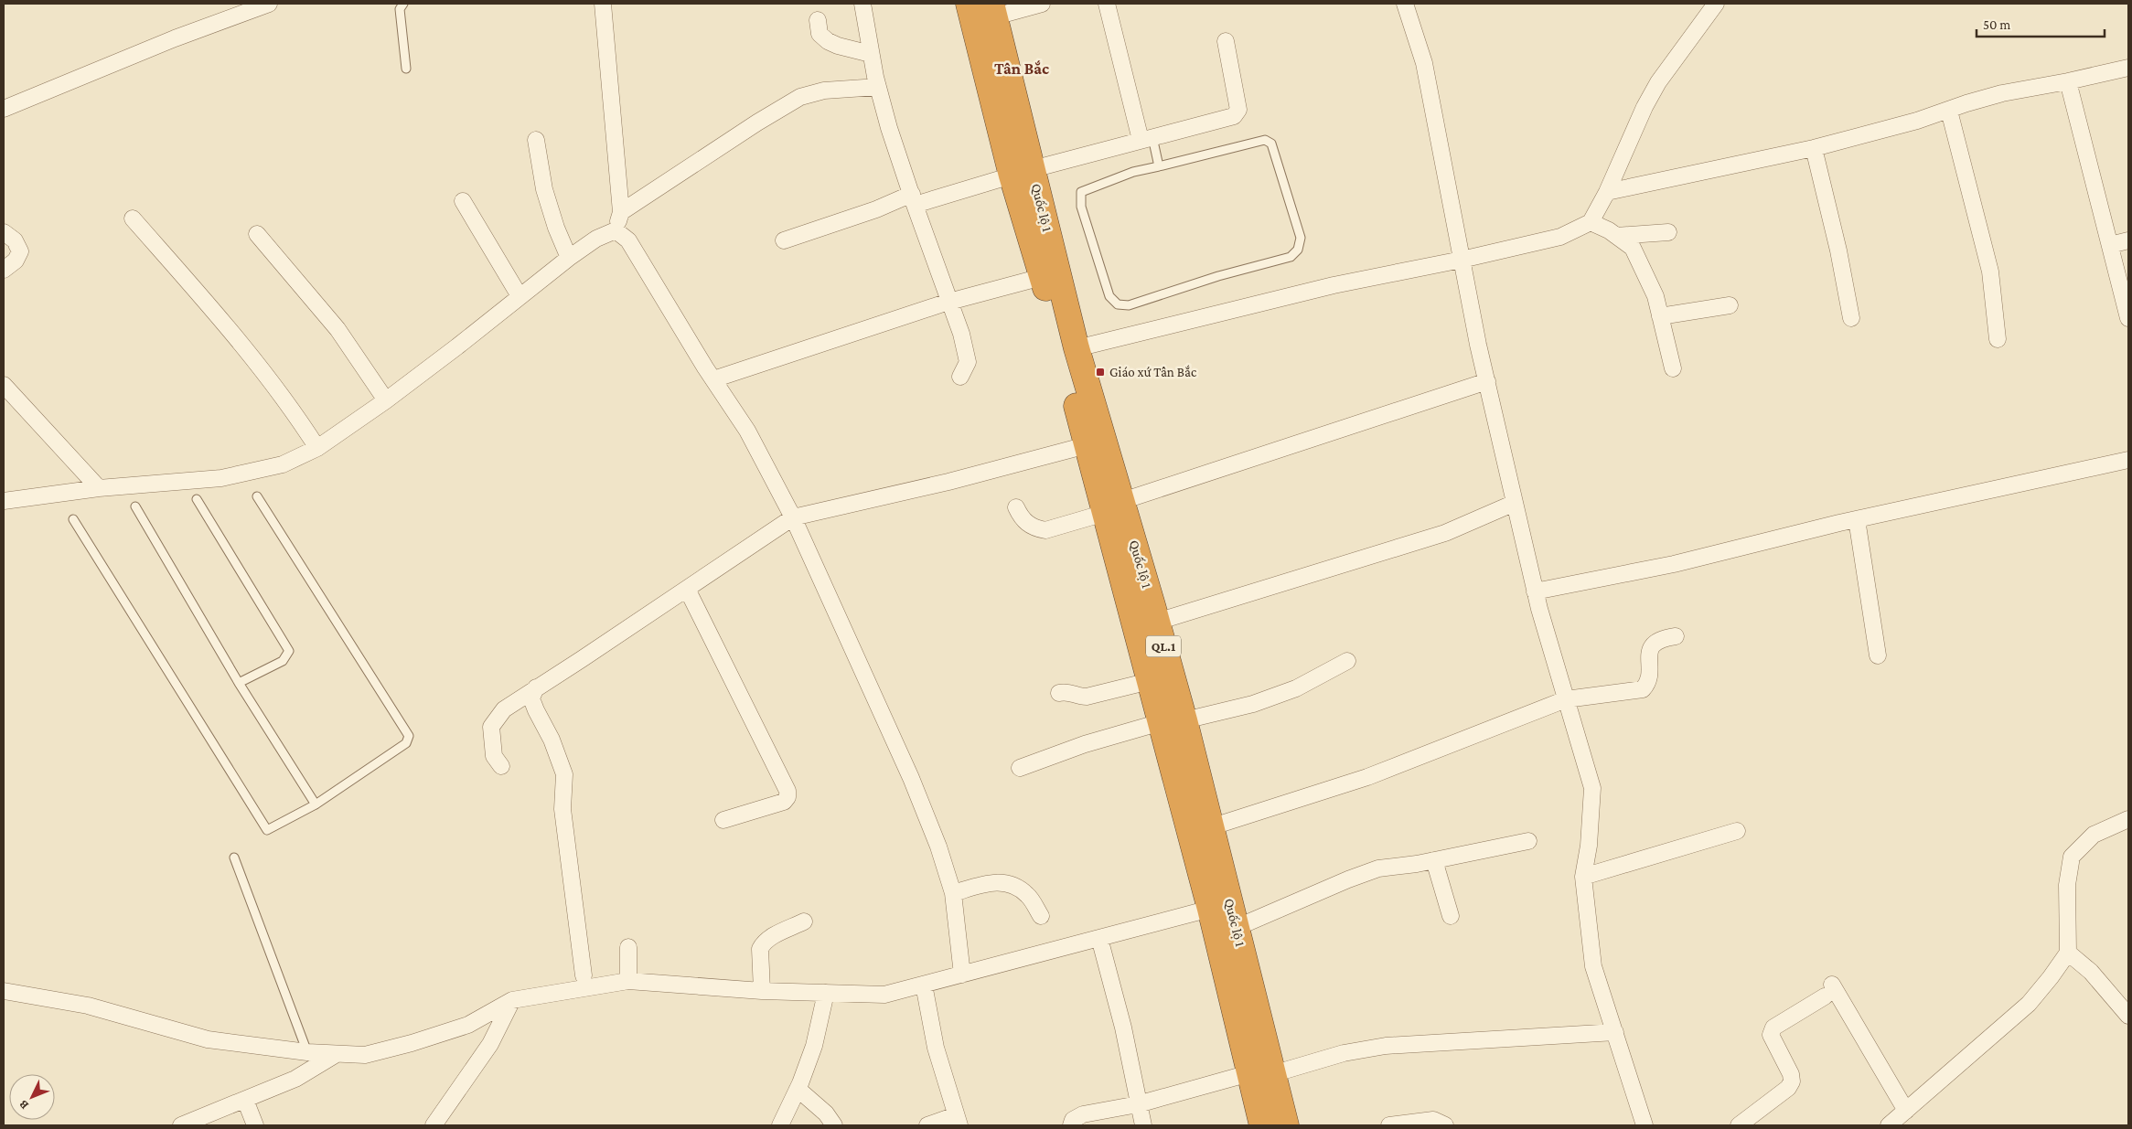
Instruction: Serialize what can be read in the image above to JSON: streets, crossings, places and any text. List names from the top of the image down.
{
  "streets": {
    "highway": ["Quốc lộ 1", "QL.1"]
  },
  "districts": ["Tân Bắc"],
  "places": {
    "transit": ["Giáo xứ Tân Bắc"]
  },
  "scale_bar": "50 m",
  "north": "bottom left"
}
